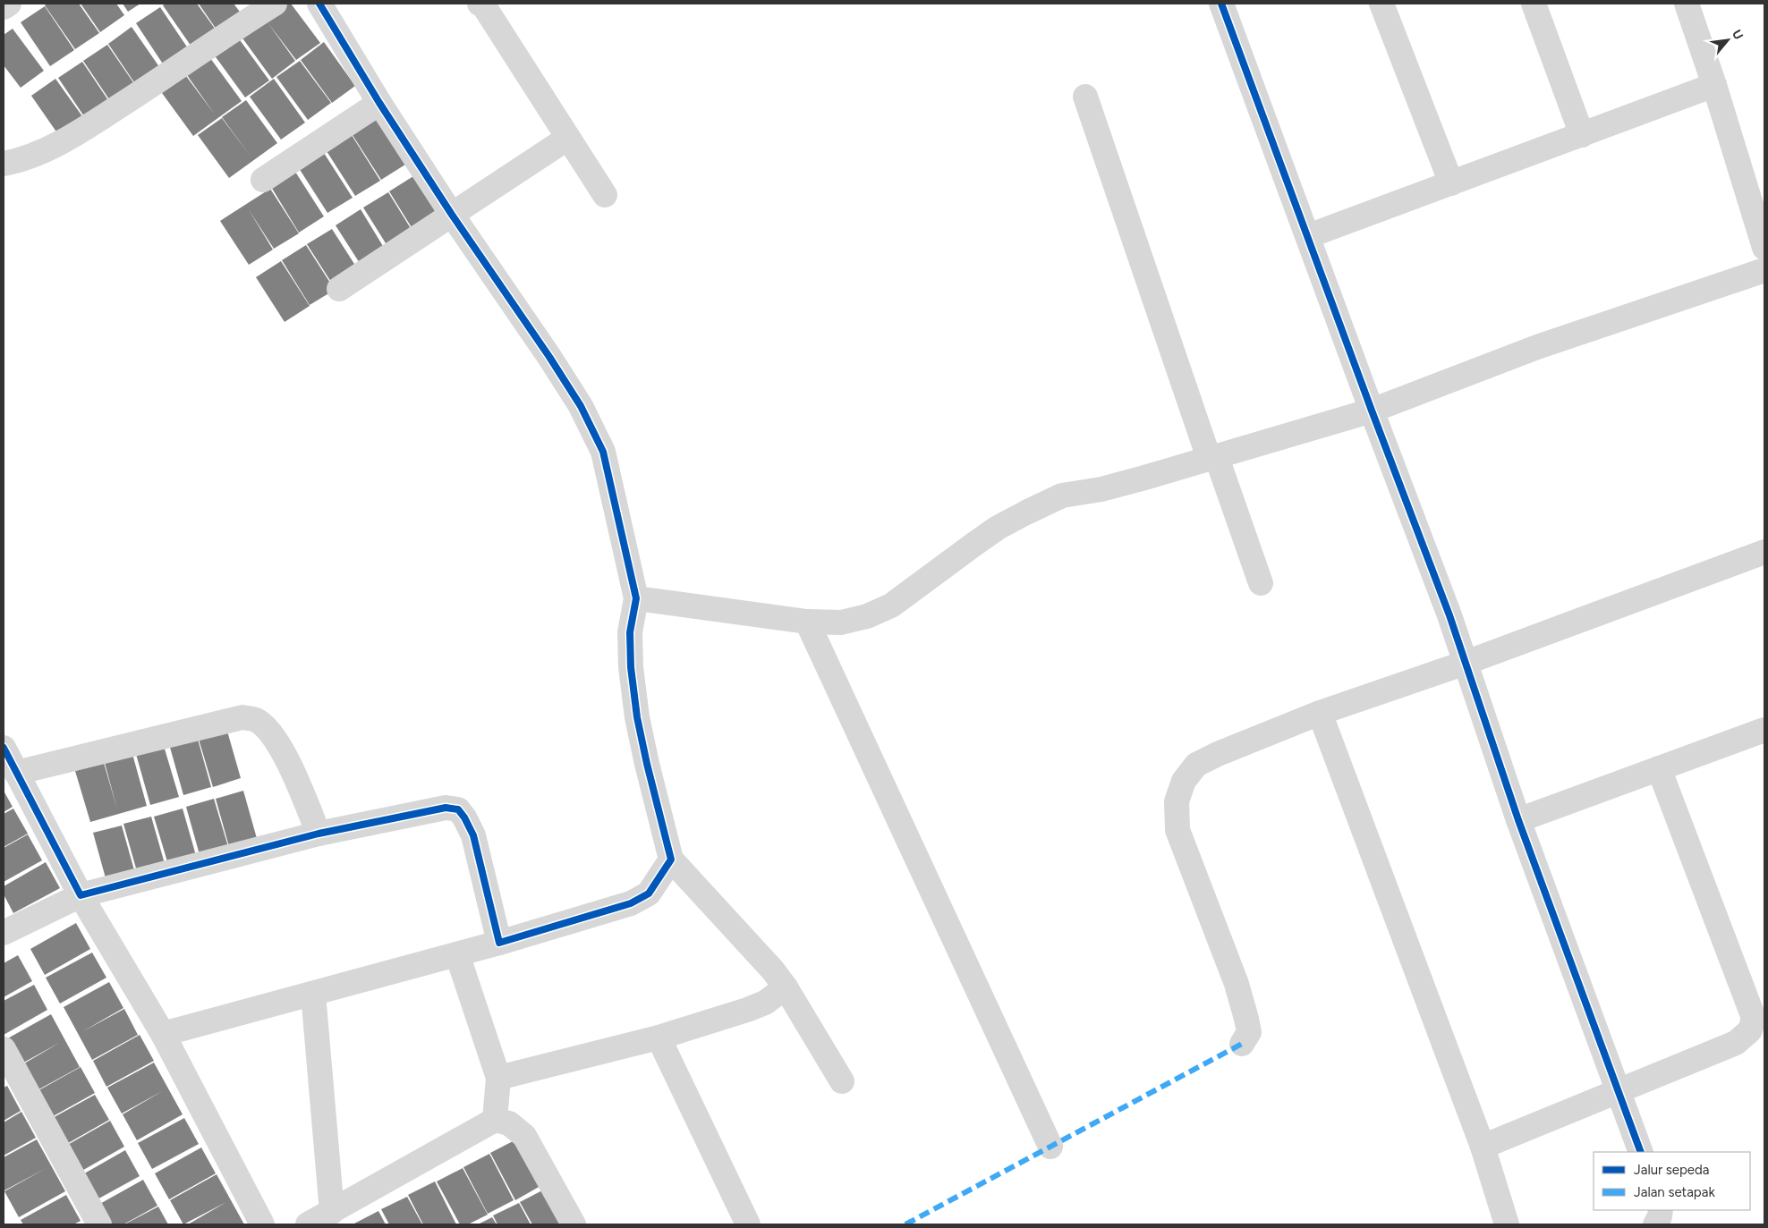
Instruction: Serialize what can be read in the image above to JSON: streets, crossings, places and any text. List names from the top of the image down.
{
  "legend": ["Jalur sepeda", "Jalan setapak"],
  "north": "top right"
}
